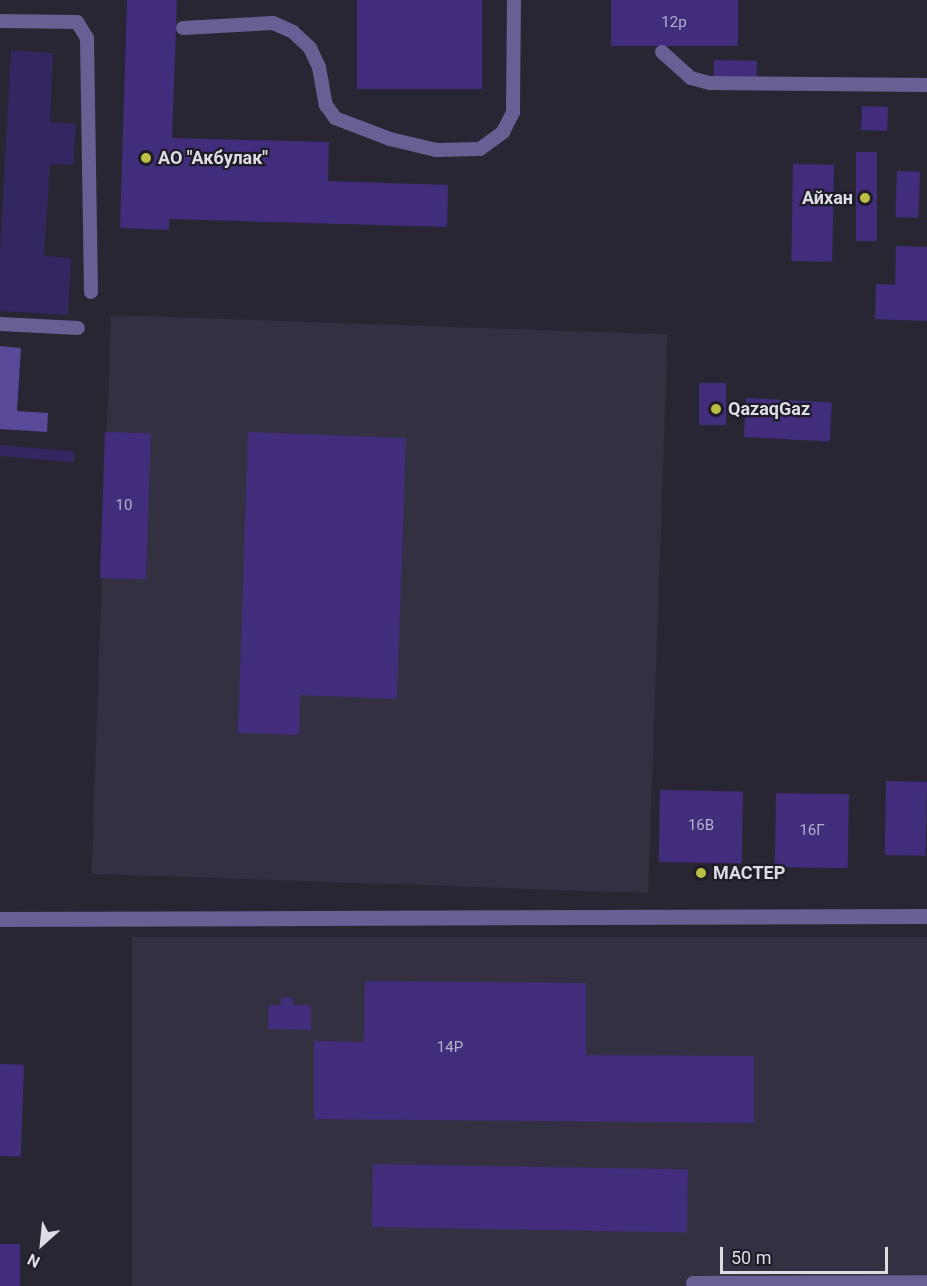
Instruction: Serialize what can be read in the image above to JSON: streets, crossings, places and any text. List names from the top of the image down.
{
  "places": [
    "АО \"Акбулак\"",
    "Айхан",
    "QazaqGaz",
    "МАСТЕР"
  ],
  "house_numbers": [
    "12р",
    "10",
    "16В",
    "16Г",
    "14Р"
  ],
  "scale_bar": "50 m",
  "north": "bottom left"
}
